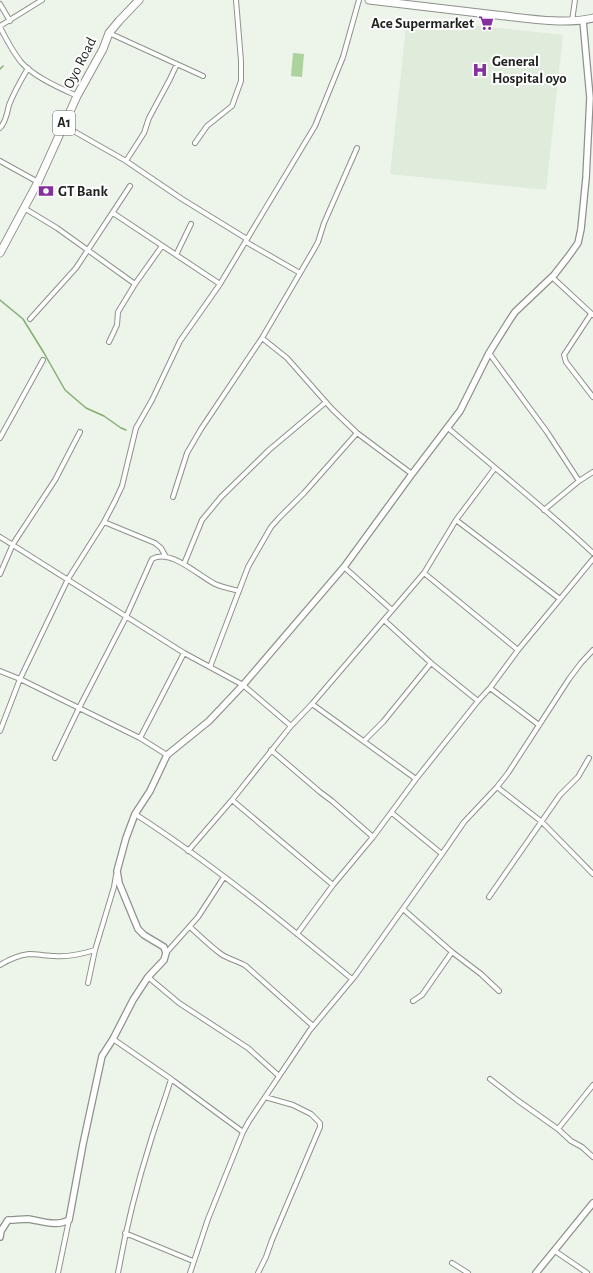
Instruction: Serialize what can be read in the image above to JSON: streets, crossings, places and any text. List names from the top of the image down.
{
  "streets": {
    "highway": ["Oyo Road", "A1"]
  },
  "places": {
    "supermarket": ["Ace Supermarket"],
    "hospital": ["General Hospital oyo"],
    "bank": ["GT Bank"]
  }
}
